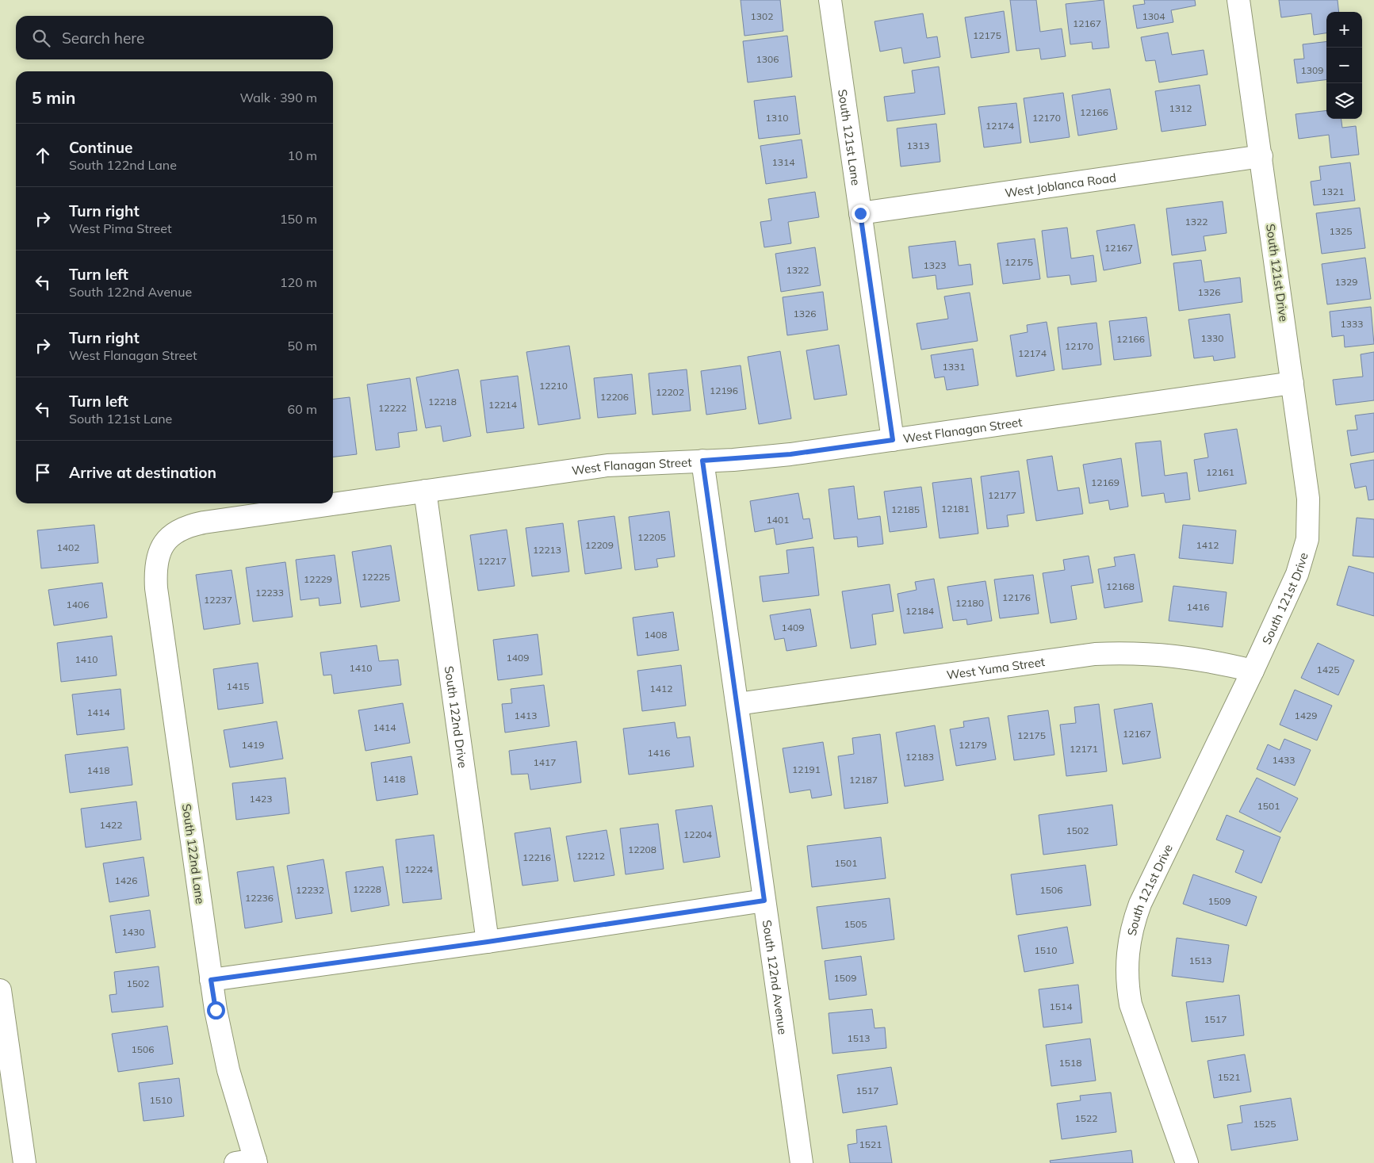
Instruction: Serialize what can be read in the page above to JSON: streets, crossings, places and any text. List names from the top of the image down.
{
  "streets": {
    "street": [
      "South 121st Lane",
      "West Joblanca Road",
      "South 121st Drive",
      "West Flanagan Street",
      "West Yuma Street",
      "South 122nd Drive",
      "South 122nd Lane",
      "South 122nd Avenue"
    ]
  },
  "crossings": [
    ["South 121st Lane", "West Joblanca Road"],
    ["South 121st Lane", "West Flanagan Street"],
    ["West Joblanca Road", "South 121st Drive"],
    ["South 121st Drive", "West Flanagan Street"],
    ["South 121st Drive", "West Yuma Street"],
    ["West Flanagan Street", "South 122nd Drive"],
    ["West Flanagan Street", "South 122nd Lane"],
    ["West Flanagan Street", "South 122nd Avenue"],
    ["West Yuma Street", "South 122nd Avenue"]
  ],
  "house_numbers": [
    "1302",
    "1304",
    "12167",
    "12175",
    "1306",
    "1309",
    "1312",
    "12166",
    "1310",
    "12170",
    "12174",
    "1313",
    "1314",
    "1321",
    "1322",
    "1325",
    "12167",
    "12175",
    "1323",
    "1322",
    "1329",
    "1326",
    "1326",
    "1333",
    "1330",
    "12166",
    "12170",
    "12174",
    "1331",
    "12210",
    "12196",
    "12202",
    "12206",
    "12218",
    "12214",
    "12222",
    "12161",
    "12169",
    "12177",
    "12181",
    "12185",
    "1401",
    "12205",
    "12209",
    "1412",
    "1402",
    "12213",
    "12217",
    "12225",
    "12229",
    "12168",
    "12233",
    "12176",
    "12237",
    "12180",
    "1406",
    "1416",
    "12184",
    "1409",
    "1408",
    "1409",
    "1410",
    "1410",
    "1425",
    "1415",
    "1412",
    "1414",
    "1413",
    "1429",
    "1414",
    "12167",
    "12175",
    "1419",
    "12179",
    "12171",
    "1416",
    "12183",
    "1433",
    "1417",
    "12191",
    "1418",
    "1418",
    "12187",
    "1423",
    "1501",
    "1422",
    "1502",
    "12204",
    "12208",
    "12212",
    "12216",
    "1501",
    "12224",
    "1426",
    "12228",
    "12232",
    "1506",
    "12236",
    "1509",
    "1505",
    "1430",
    "1510",
    "1513",
    "1509",
    "1502",
    "1514",
    "1517",
    "1513",
    "1506",
    "1518",
    "1521",
    "1517",
    "1510",
    "1522",
    "1525",
    "1521"
  ],
  "page": {
    "map_buttons": ["+", "−"],
    "search": "Search here",
    "heading": ["5 min", "Walk · 390 m"],
    "list": [
      ["Continue", "South 122nd Lane", "10 m"],
      ["Turn right", "West Pima Street", "150 m"],
      ["Turn left", "South 122nd Avenue", "120 m"],
      ["Turn right", "West Flanagan Street", "50 m"],
      ["Turn left", "South 121st Lane", "60 m"],
      "Arrive at destination"
    ]
  }
}
